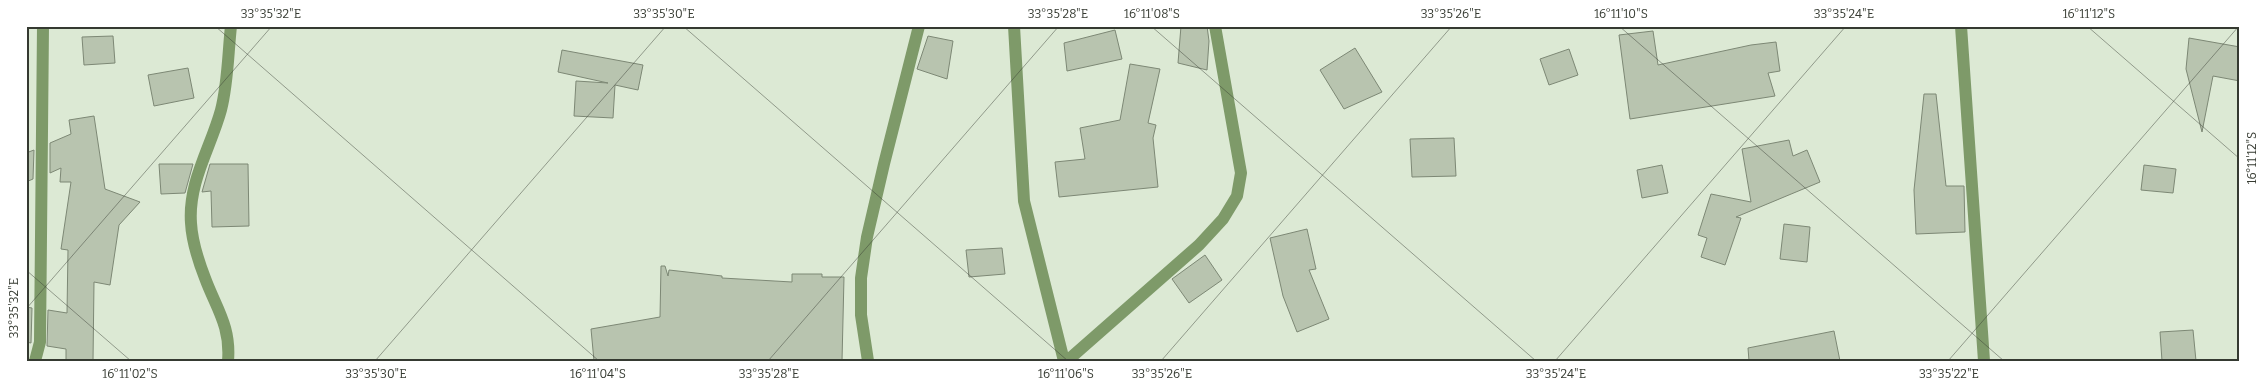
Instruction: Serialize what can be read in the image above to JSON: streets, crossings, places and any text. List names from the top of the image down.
{
  "coordinates": [
    "33°35'32\"E",
    "33°35'30\"E",
    "33°35'28\"E",
    "16°11'08\"S",
    "33°35'26\"E",
    "16°11'10\"S",
    "33°35'24\"E",
    "16°11'12\"S",
    "16°11'02\"S",
    "16°11'04\"S",
    "16°11'06\"S",
    "33°35'22\"E"
  ]
}
